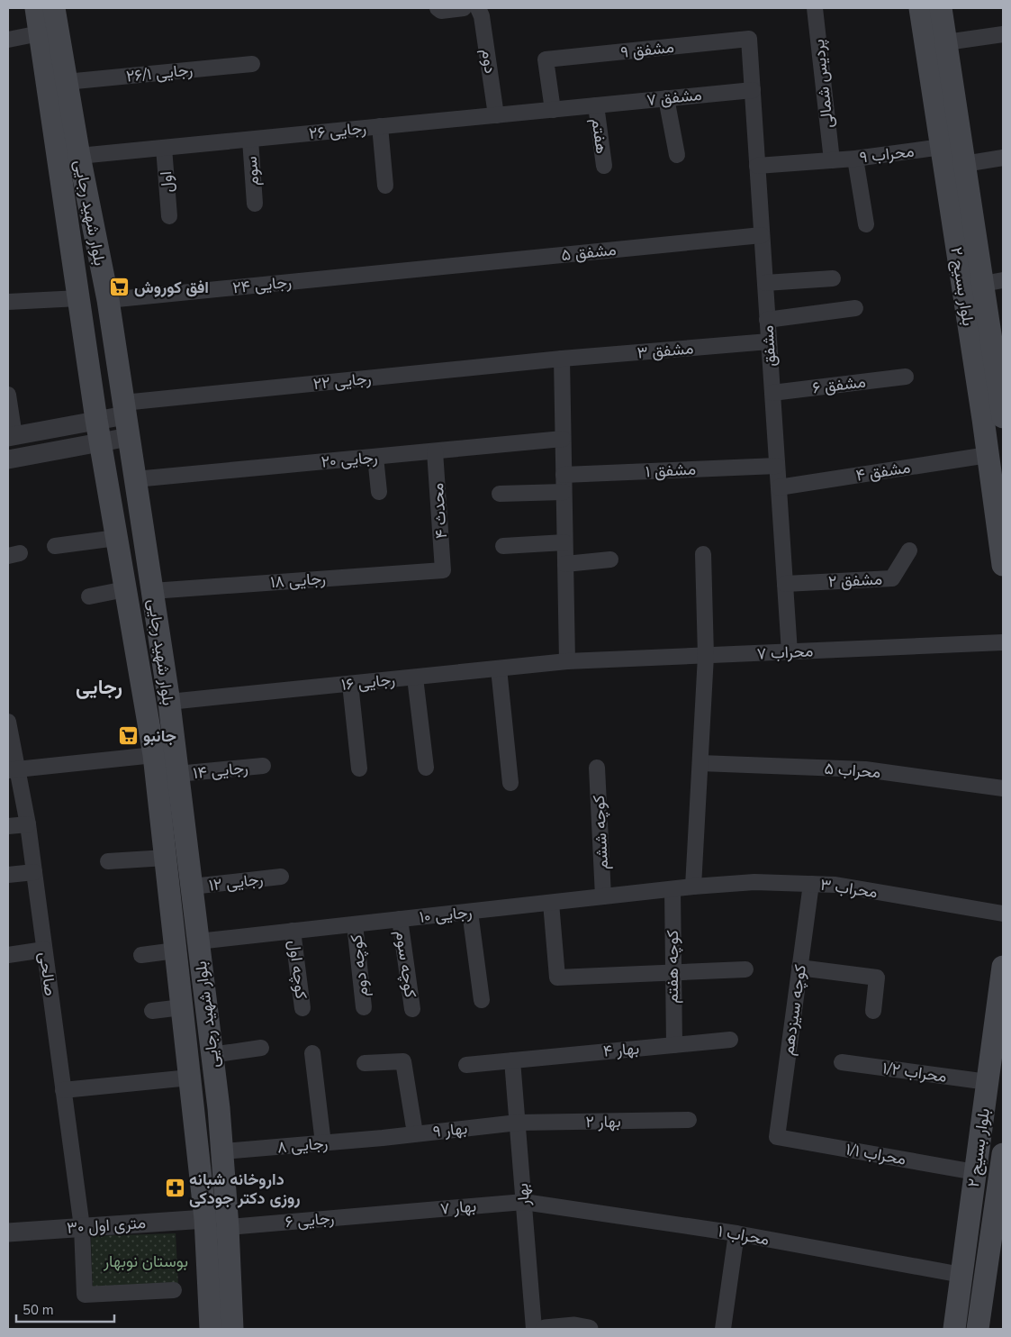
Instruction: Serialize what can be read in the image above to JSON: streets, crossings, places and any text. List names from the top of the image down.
{
  "streets": {
    "main road": ["بلوار شهید رجایی", "بلوار بسیج ۲"],
    "street": [
      "مشفق ۹",
      "دوم",
      "رجایی ۲۶/۱",
      "پردیس شمالی",
      "مشفق ۷",
      "رجایی ۲۶",
      "هفتم",
      "محراب ۹",
      "سوم",
      "اول",
      "مشفق ۵",
      "رجایی ۲۴",
      "مشفق",
      "مشفق ۳",
      "رجایی ۲۲",
      "مشفق ۶",
      "رجایی ۲۰",
      "مشفق ۱",
      "مشفق ۴",
      "محدث ۴",
      "رجایی ۱۸",
      "مشفق ۲",
      "محراب ۷",
      "رجایی ۱۶",
      "رجایی ۱۴",
      "محراب ۵",
      "کوچه ششم",
      "رجایی ۱۲",
      "محراب ۳",
      "رجایی ۱۰",
      "کوچه سوم",
      "کوچه دوم",
      "کوچه هفتم",
      "کوچه اول",
      "صالحی",
      "کوچه سیزدهم",
      "بهار ۴",
      "محراب ۱/۲",
      "بهار ۲",
      "بهار ۹",
      "رجایی ۸",
      "محراب ۱/۱",
      "بهار",
      "بهار ۷",
      "رجایی ۶",
      "۳۰ متری اول",
      "محراب ۱"
    ]
  },
  "crossings": [
    ["مشفق ۹", "رجایی ۲۶"],
    ["مشفق ۹", "مشفق"],
    ["دوم", "رجایی ۲۶"],
    ["رجایی ۲۶/۱", "بلوار شهید رجایی"],
    ["پردیس شمالی", "محراب ۹"],
    ["مشفق ۷", "رجایی ۲۶"],
    ["مشفق ۷", "هفتم"],
    ["مشفق ۷", "مشفق"],
    ["رجایی ۲۶", "هفتم"],
    ["رجایی ۲۶", "سوم"],
    ["رجایی ۲۶", "اول"],
    ["رجایی ۲۶", "بلوار شهید رجایی"],
    ["محراب ۹", "بلوار بسیج ۲"],
    ["محراب ۹", "مشفق"],
    ["بلوار شهید رجایی", "رجایی ۲۴"],
    ["بلوار شهید رجایی", "رجایی ۲۲"],
    ["بلوار شهید رجایی", "رجایی ۲۰"],
    ["بلوار شهید رجایی", "رجایی ۱۸"],
    ["بلوار شهید رجایی", "رجایی ۱۶"],
    ["بلوار شهید رجایی", "رجایی ۱۴"],
    ["بلوار شهید رجایی", "رجایی ۱۲"],
    ["بلوار شهید رجایی", "رجایی ۱۰"],
    ["بلوار شهید رجایی", "رجایی ۸"],
    ["بلوار شهید رجایی", "رجایی ۶"],
    ["بلوار شهید رجایی", "۳۰ متری اول"],
    ["مشفق ۵", "رجایی ۲۴"],
    ["مشفق ۵", "مشفق"],
    ["بلوار بسیج ۲", "مشفق ۴"],
    ["بلوار بسیج ۲", "محراب ۱/۲"],
    ["بلوار بسیج ۲", "محراب ۱/۱"],
    ["بلوار بسیج ۲", "محراب ۱"],
    ["مشفق", "مشفق ۳"],
    ["مشفق", "مشفق ۶"],
    ["مشفق", "مشفق ۱"],
    ["مشفق", "مشفق ۴"],
    ["مشفق", "مشفق ۲"],
    ["مشفق", "محراب ۷"],
    ["مشفق ۳", "رجایی ۲۲"],
    ["رجایی ۲۰", "محدث ۴"],
    ["محدث ۴", "رجایی ۱۸"],
    ["محراب ۷", "رجایی ۱۶"],
    ["کوچه ششم", "رجایی ۱۰"],
    ["محراب ۳", "رجایی ۱۰"],
    ["محراب ۳", "کوچه سیزدهم"],
    ["رجایی ۱۰", "کوچه سوم"],
    ["رجایی ۱۰", "کوچه دوم"],
    ["رجایی ۱۰", "کوچه هفتم"],
    ["رجایی ۱۰", "کوچه اول"],
    ["کوچه هفتم", "بهار ۴"],
    ["صالحی", "۳۰ متری اول"],
    ["کوچه سیزدهم", "محراب ۱/۱"],
    ["بهار ۴", "بهار"],
    ["بهار ۲", "بهار ۹"],
    ["بهار ۲", "بهار"],
    ["بهار ۹", "رجایی ۸"],
    ["بهار ۹", "بهار"],
    ["بهار", "بهار ۷"],
    ["بهار", "محراب ۱"],
    ["بهار ۷", "رجایی ۶"],
    ["بهار ۷", "محراب ۱"]
  ],
  "districts": ["رجایی"],
  "parks": ["بوستان نوبهار"],
  "places": {
    "supermarket": ["افق کوروش", "جانبو"],
    "pharmacy": ["داروخانه شبانه روزی دکتر جودکی"]
  },
  "scale_bar": "50 m"
}
